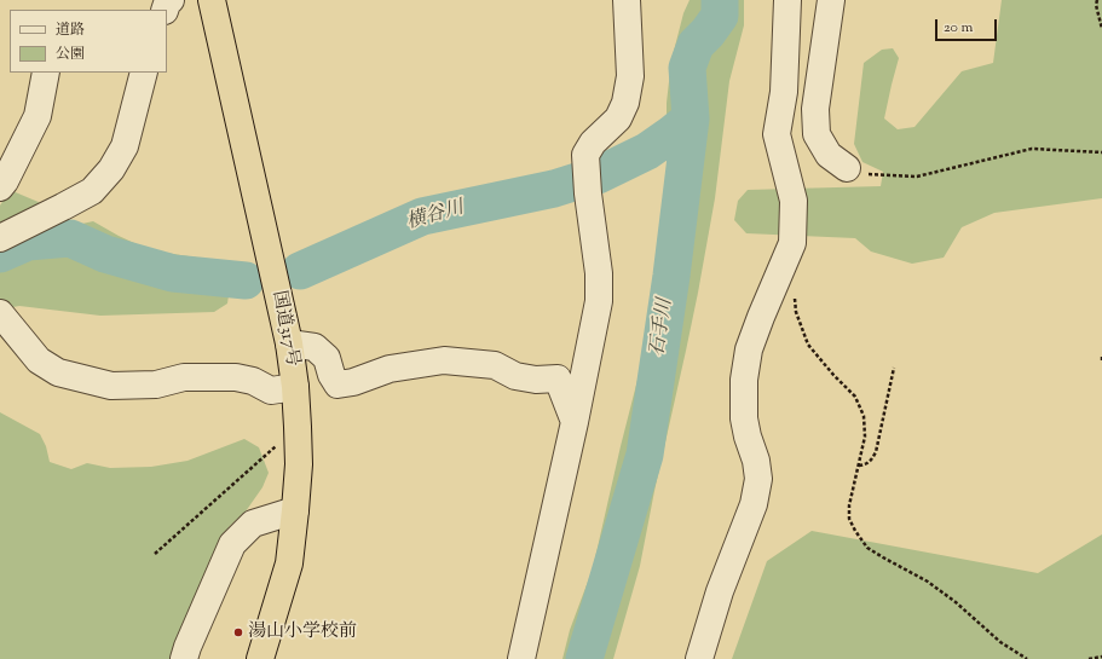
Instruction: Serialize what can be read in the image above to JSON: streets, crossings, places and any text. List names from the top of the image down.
{
  "streets": {
    "highway": ["国道317号"]
  },
  "water": ["横谷川", "石手川"],
  "places": ["湯山小学校前"],
  "legend": ["道路", "公園"],
  "scale_bar": "20 m"
}
